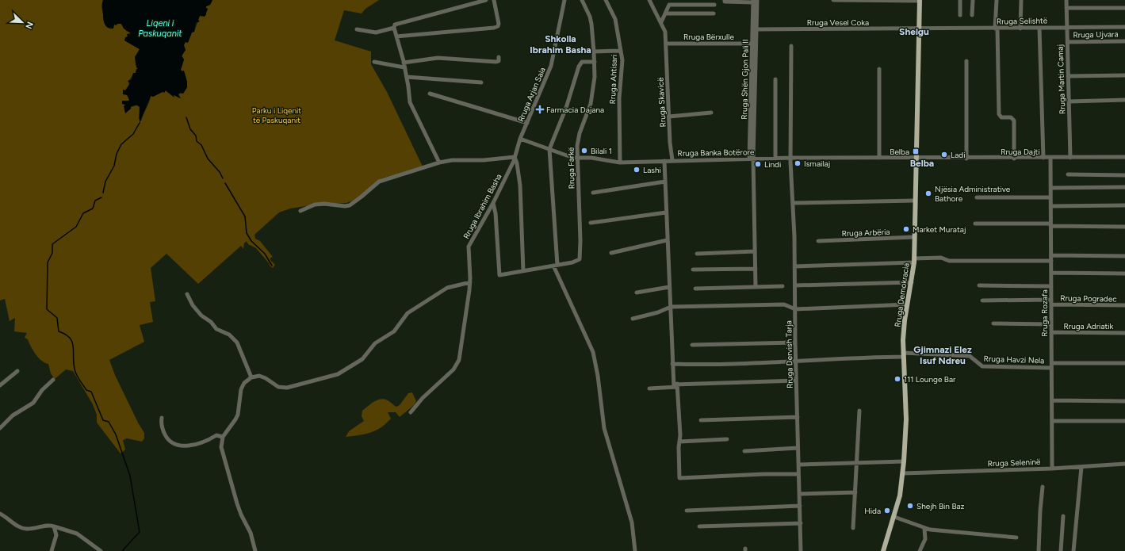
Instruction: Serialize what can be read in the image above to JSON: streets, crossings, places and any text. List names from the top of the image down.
{
  "streets": {
    "main road": ["Rruga Demokracia"],
    "street": [
      "Rruga Selishtë",
      "Rruga Vesel Coka",
      "Rruga Ujvara",
      "Rruga Bërxulle",
      "Rruga Ahtisari",
      "Rruga Shën Gjon Pali II",
      "Rruga Martin Camaj",
      "Rruga Arjan Sala",
      "Rruga Skavicë",
      "Rruga Dajti",
      "Rruga Banka Botërore",
      "Rruga Farkë",
      "Rruga Ibrahim Basha",
      "Rruga Arbëria",
      "Rruga Pogradec",
      "Rruga Rozafa",
      "Rruga Adriatik",
      "Rruga Dervish Tarja",
      "Rruga Havzi Nela",
      "Rruga Seleninë"
    ]
  },
  "crossings": [
    ["Rruga Selishtë", "Rruga Vesel Coka"],
    ["Rruga Selishtë", "Rruga Martin Camaj"],
    ["Rruga Selishtë", "Rruga Demokracia"],
    ["Rruga Vesel Coka", "Rruga Shën Gjon Pali II"],
    ["Rruga Vesel Coka", "Rruga Demokracia"],
    ["Rruga Ujvara", "Rruga Martin Camaj"],
    ["Rruga Bërxulle", "Rruga Shën Gjon Pali II"],
    ["Rruga Bërxulle", "Rruga Skavicë"],
    ["Rruga Ahtisari", "Rruga Banka Botërore"],
    ["Rruga Shën Gjon Pali II", "Rruga Banka Botërore"],
    ["Rruga Martin Camaj", "Rruga Dajti"],
    ["Rruga Arjan Sala", "Rruga Banka Botërore"],
    ["Rruga Arjan Sala", "Rruga Ibrahim Basha"],
    ["Rruga Skavicë", "Rruga Banka Botërore"],
    ["Rruga Dajti", "Rruga Banka Botërore"],
    ["Rruga Dajti", "Rruga Demokracia"],
    ["Rruga Dajti", "Rruga Rozafa"],
    ["Rruga Banka Botërore", "Rruga Farkë"],
    ["Rruga Banka Botërore", "Rruga Ibrahim Basha"],
    ["Rruga Banka Botërore", "Rruga Demokracia"],
    ["Rruga Banka Botërore", "Rruga Dervish Tarja"],
    ["Rruga Farkë", "Rruga Ibrahim Basha"],
    ["Rruga Arbëria", "Rruga Demokracia"],
    ["Rruga Demokracia", "Rruga Havzi Nela"],
    ["Rruga Demokracia", "Rruga Seleninë"],
    ["Rruga Pogradec", "Rruga Rozafa"],
    ["Rruga Rozafa", "Rruga Adriatik"],
    ["Rruga Rozafa", "Rruga Havzi Nela"],
    ["Rruga Rozafa", "Rruga Seleninë"],
    ["Rruga Dervish Tarja", "Rruga Havzi Nela"]
  ],
  "districts": [
    "Shelgu",
    "Shkolla Ibrahim Basha",
    "Belba",
    "Gjimnazi Elez Isuf Ndreu"
  ],
  "water": ["Liqeni i Paskuqanit"],
  "parks": ["Parku i Liqenit të Paskuqanit"],
  "places": {
    "health": ["Farmacia Dajana"],
    "other": [
      "Bilali 1",
      "Ladi",
      "Ismailaj",
      "Lindi",
      "Lashi",
      "Njësia Administrative Bathore",
      "Market Murataj",
      "111 Lounge Bar",
      "Shejh Bin Baz",
      "Hida"
    ],
    "transit": ["Belba"]
  },
  "north": "bottom right"
}
